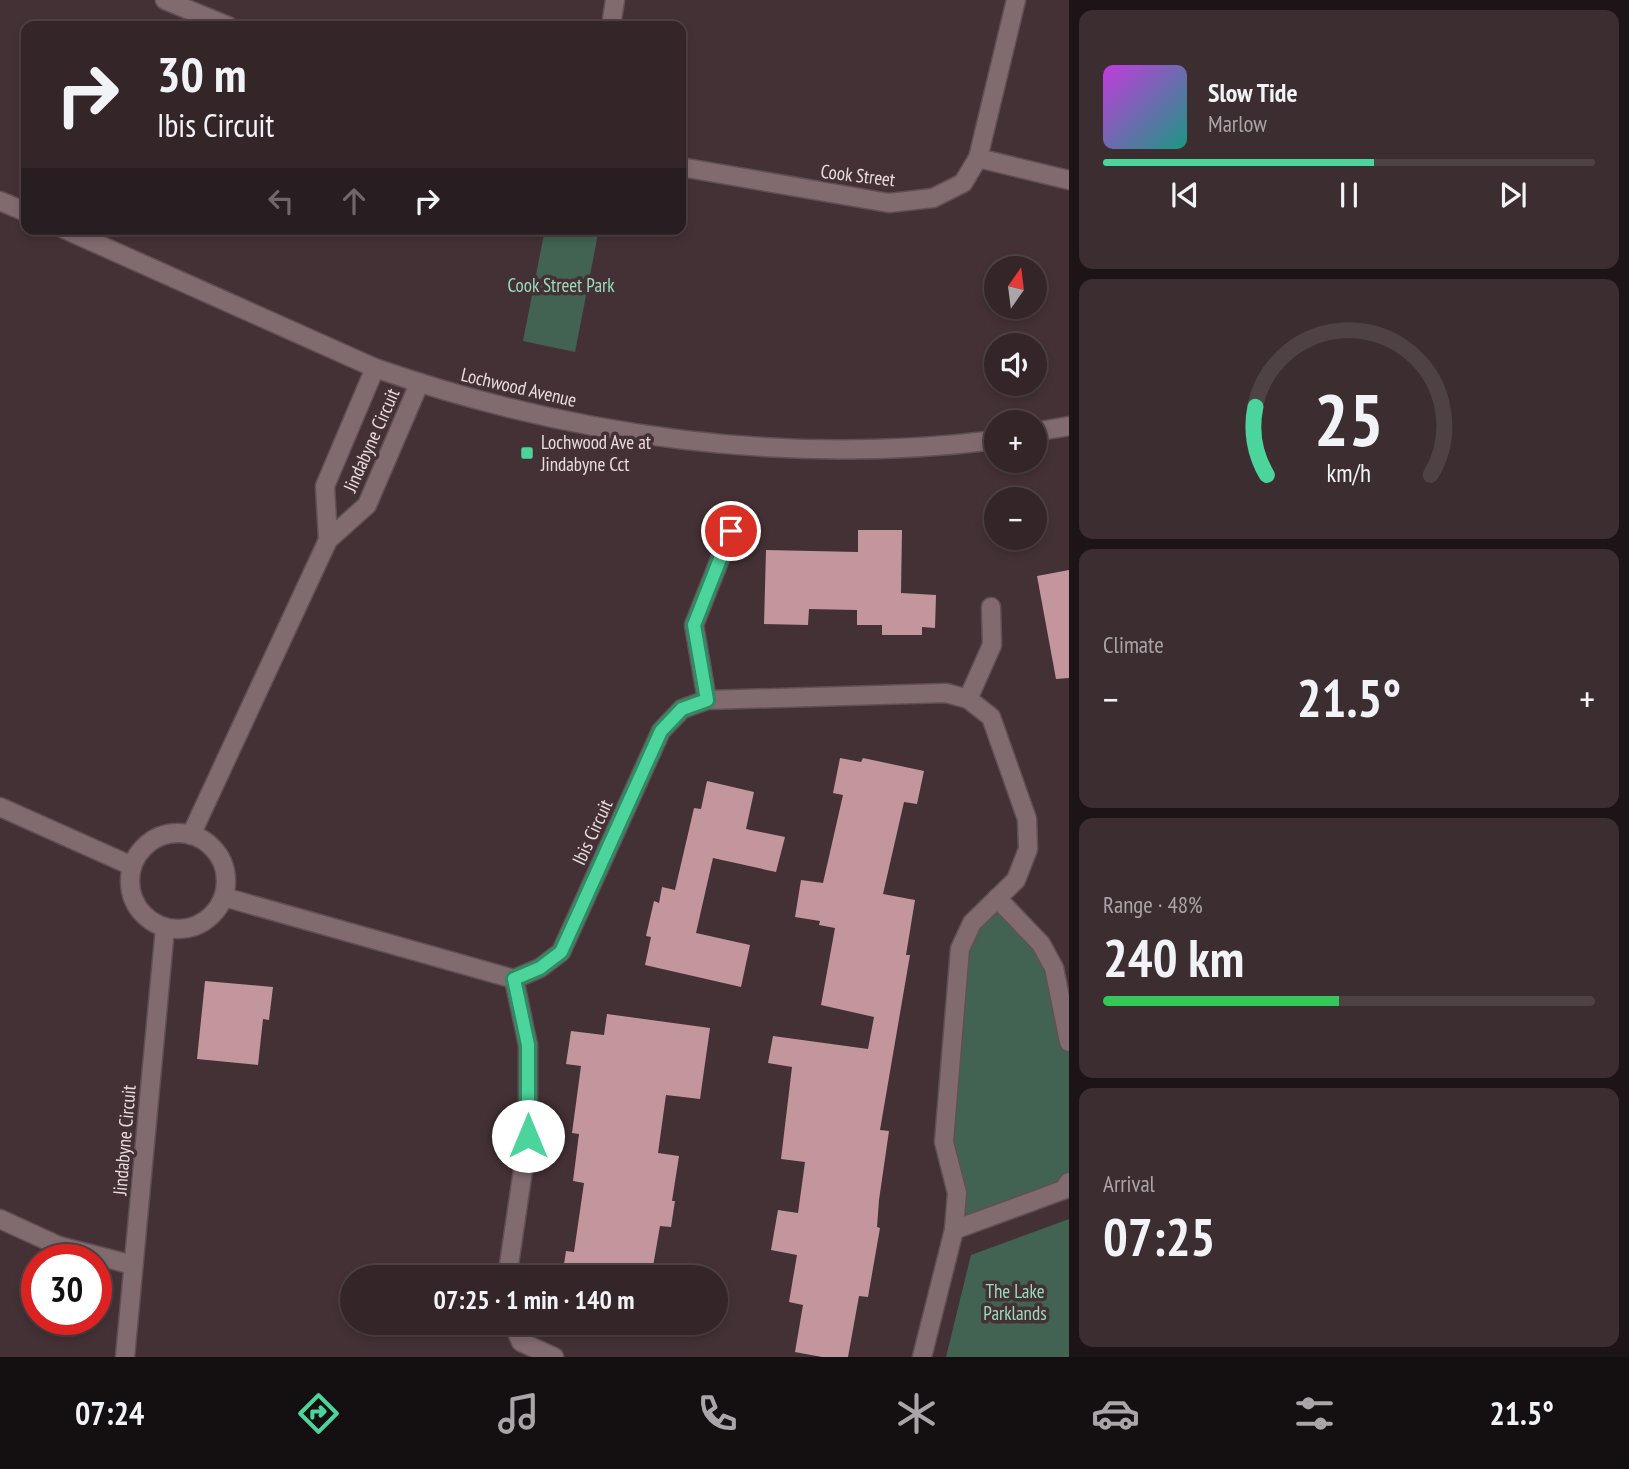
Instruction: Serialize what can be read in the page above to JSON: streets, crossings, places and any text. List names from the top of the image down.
{
  "streets": {
    "street": [
      "Cook Street",
      "Lochwood Avenue",
      "Jindabyne Circuit",
      "Ibis Circuit"
    ]
  },
  "crossings": [
    ["Lochwood Avenue", "Jindabyne Circuit"]
  ],
  "parks": ["Cook Street Park", "The Lake Parklands"],
  "places": {
    "transit": ["Lochwood Ave at Jindabyne Cct"]
  },
  "north": "top",
  "page": {
    "turn": ["30 m", "Ibis Circuit"],
    "song": ["Slow Tide", "Marlow"],
    "map_buttons": ["+", "−"],
    "tile": [
      "Climate",
      ["Range · 48%", "240 km"],
      ["Arrival", "07:25"]
    ],
    "heat": ["−", "21.5°", "+"],
    "limit": "30",
    "trip": "07:25 · 1 min · 140 m",
    "tabs": ["07:24", "21.5°"],
    "gauge": ["25", "km/h"]
  }
}
